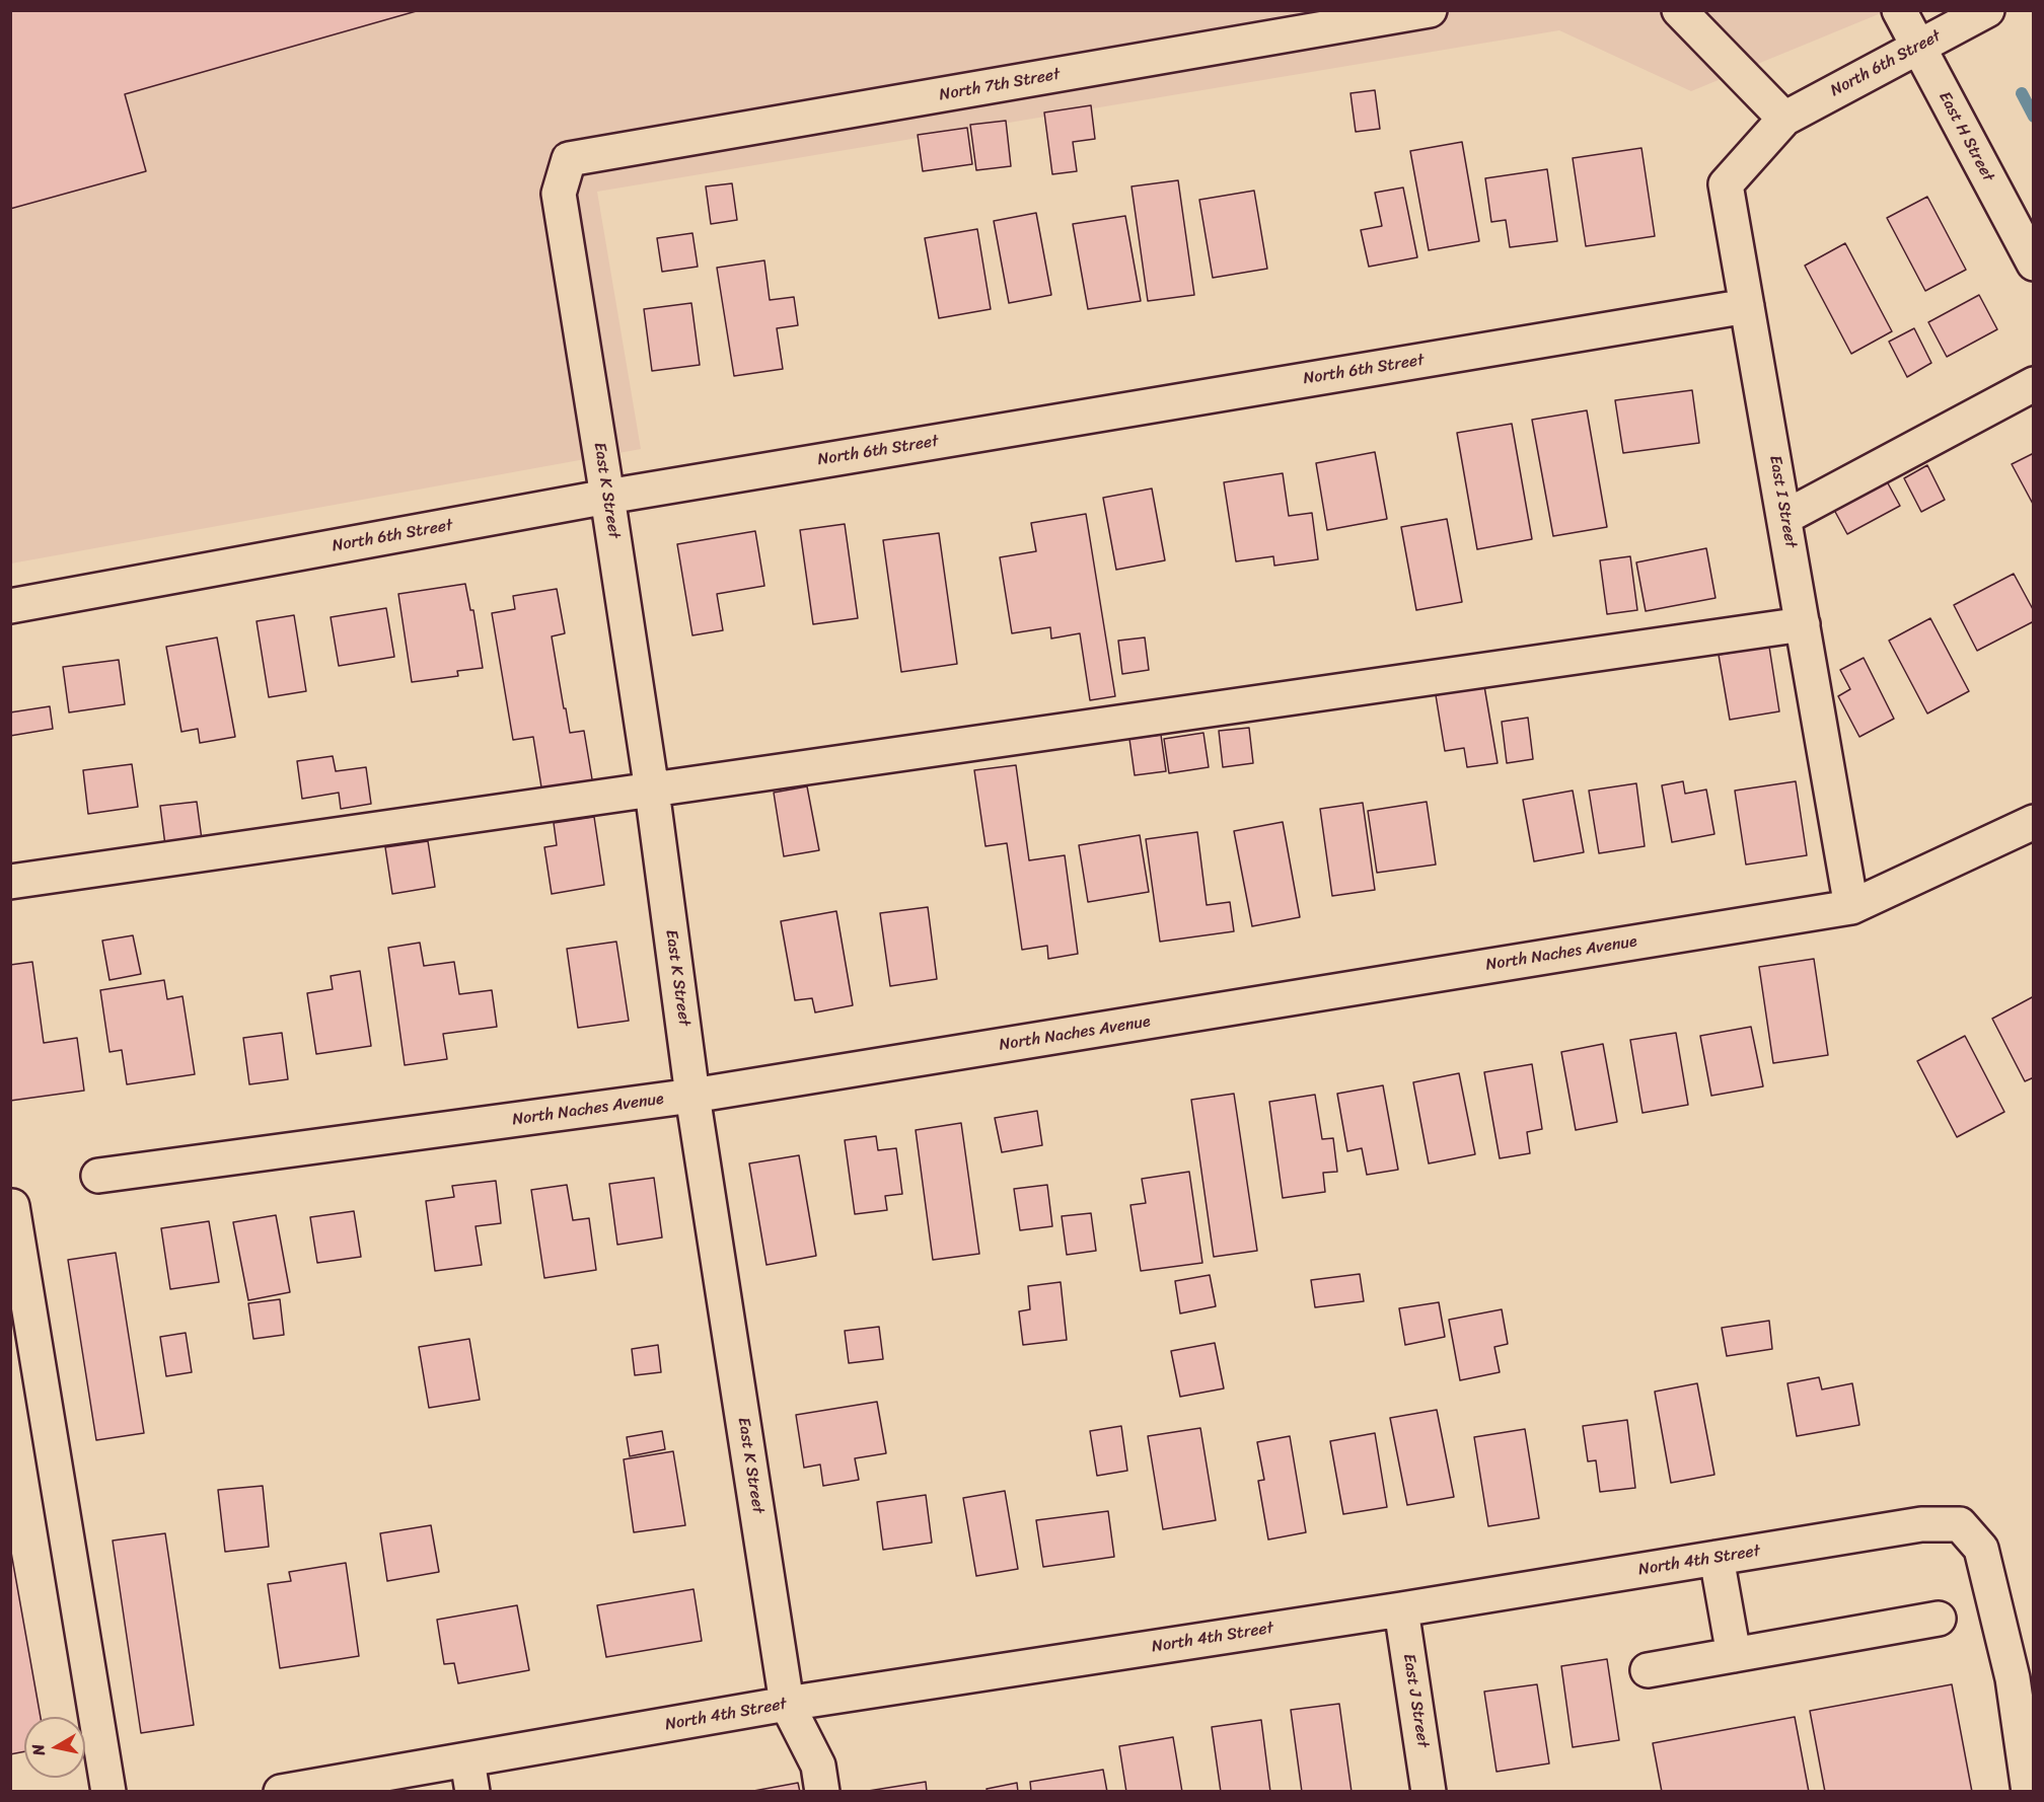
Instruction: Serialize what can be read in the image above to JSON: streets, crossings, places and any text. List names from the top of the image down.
{
  "streets": {
    "street": [
      "North 6th Street",
      "North 7th Street",
      "East H Street",
      "East K Street",
      "East I Street",
      "North Naches Avenue",
      "North 4th Street",
      "East J Street"
    ]
  },
  "crossings": [
    ["North 6th Street", "East H Street"],
    ["North 6th Street", "East K Street"],
    ["North 6th Street", "East I Street"],
    ["North 7th Street", "East K Street"],
    ["East K Street", "North Naches Avenue"],
    ["East K Street", "North 4th Street"],
    ["East I Street", "North Naches Avenue"],
    ["North 4th Street", "East J Street"]
  ],
  "north": "left"
}
